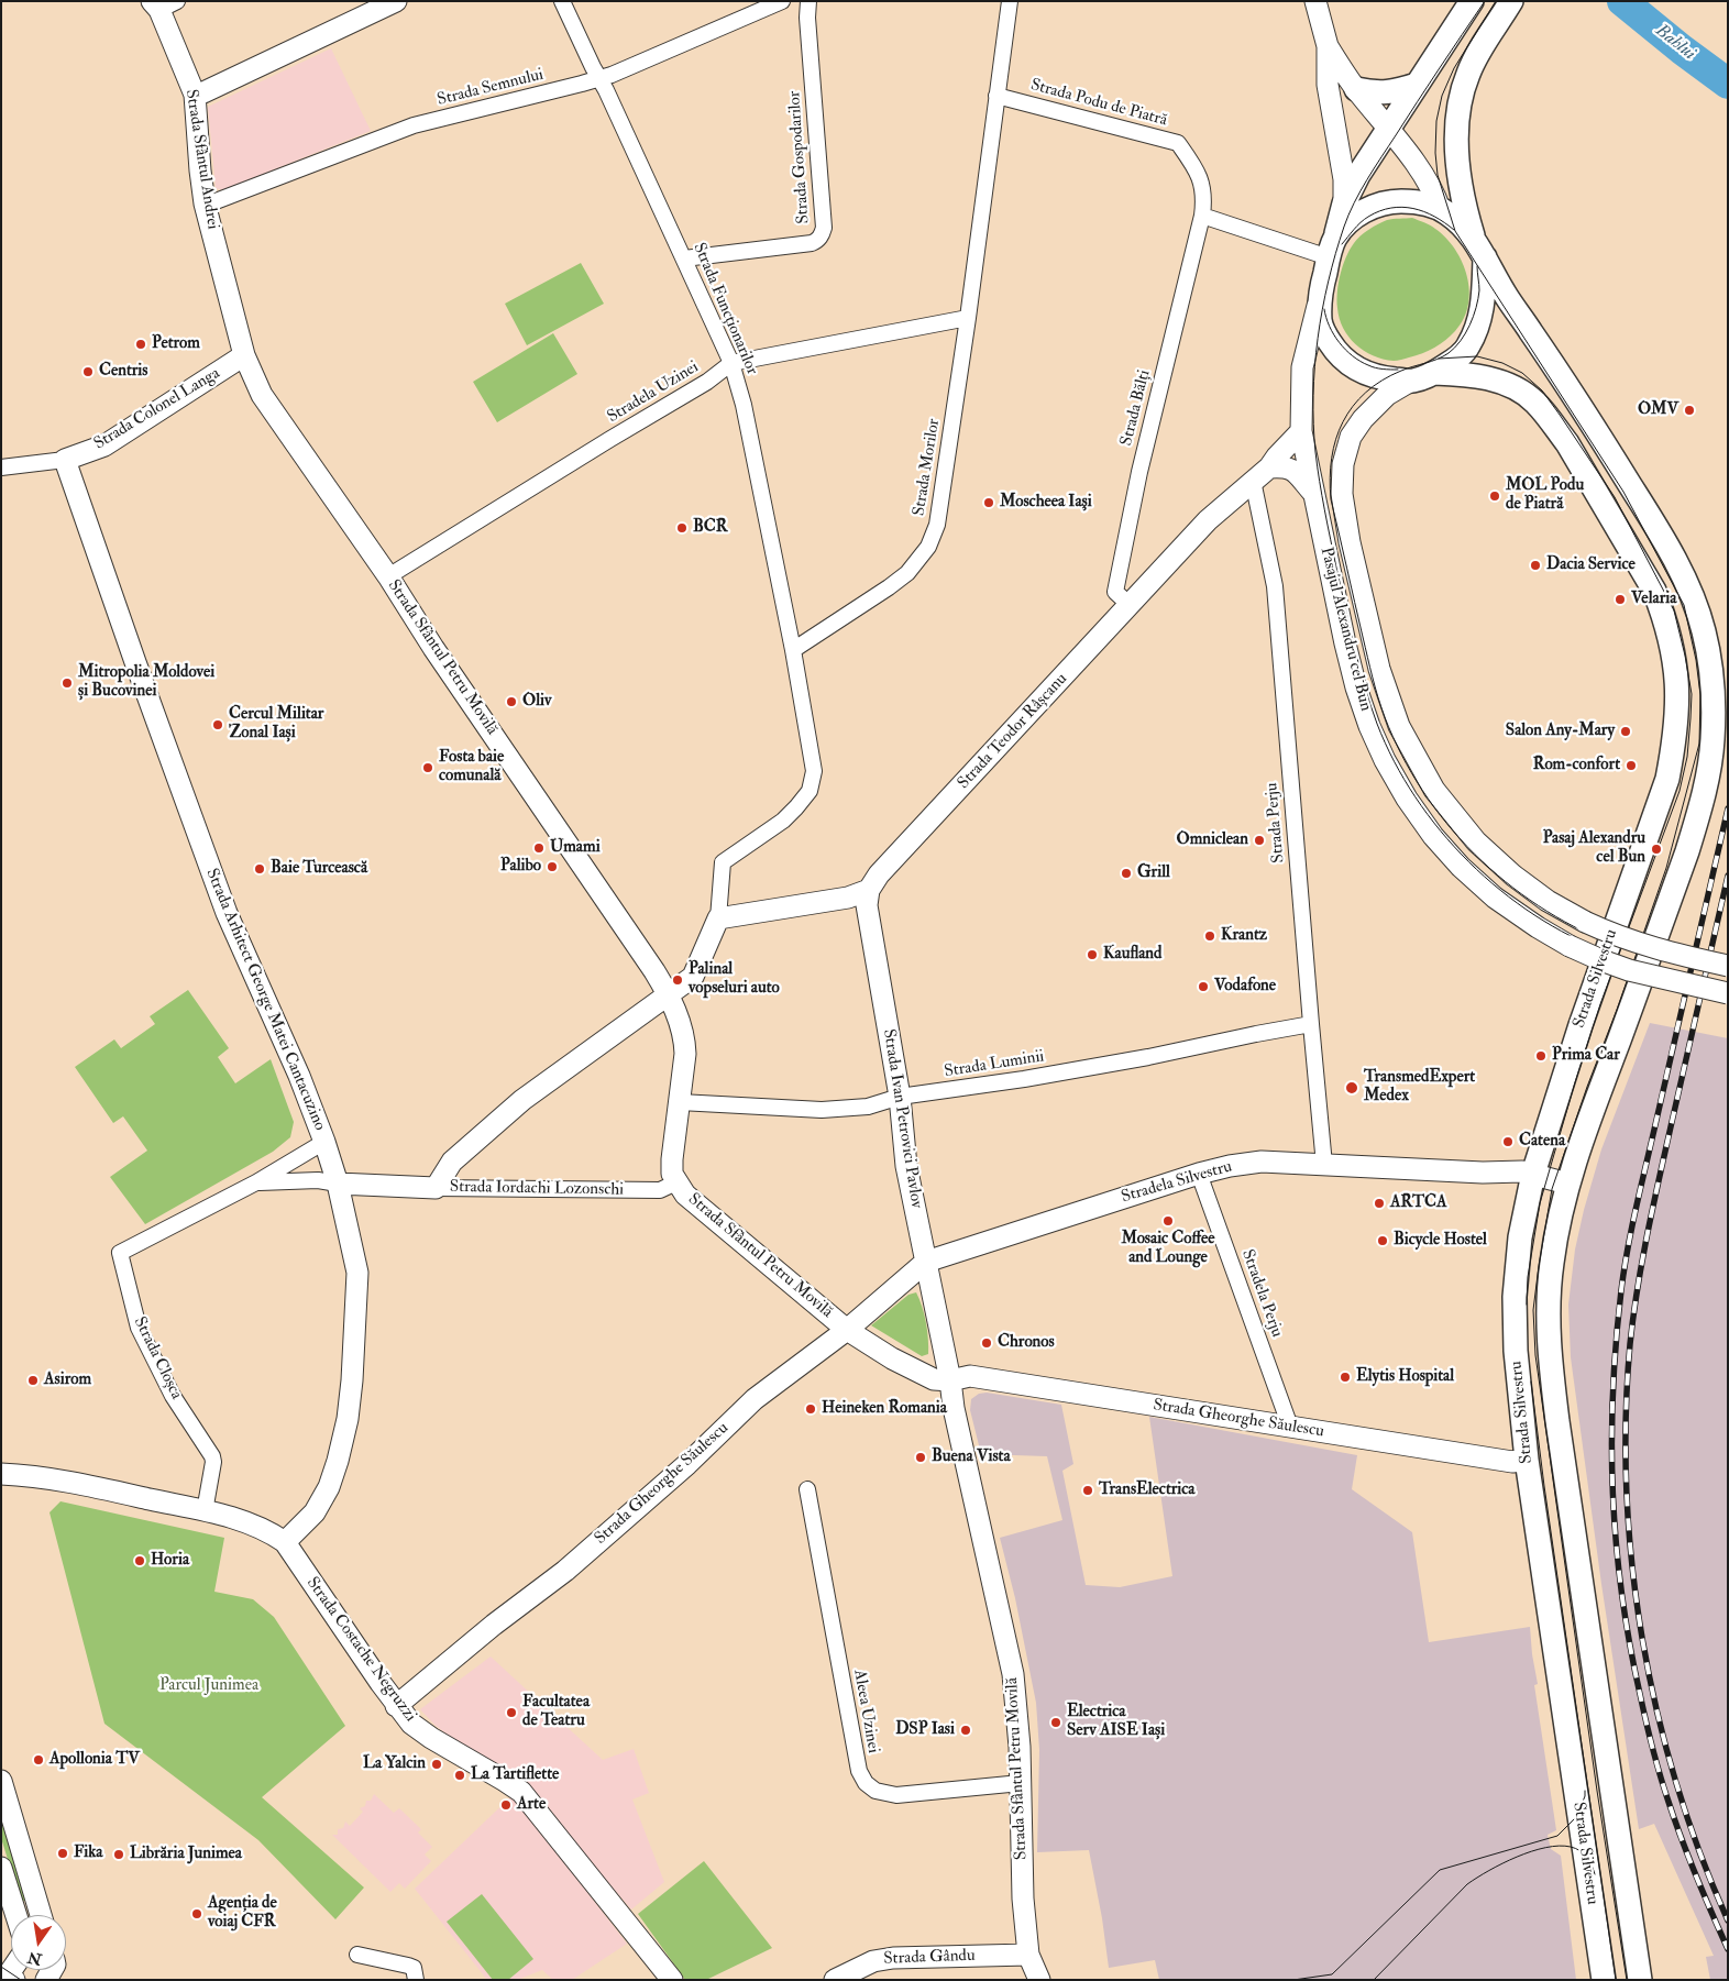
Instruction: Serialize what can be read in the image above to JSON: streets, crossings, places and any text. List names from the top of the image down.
{
  "streets": {
    "main road": ["Strada Silvestru"],
    "street": [
      "Strada Semnului",
      "Strada Podu de Piatră",
      "Strada Gospodarilor",
      "Strada Sfântul Andrei",
      "Strada Funcționarilor",
      "Stradela Uzinei",
      "Strada Bălți",
      "Strada Colonel Langa",
      "Strada Morilor",
      "Pasajul Alexandru cel Bun",
      "Strada Sfântul Petru Movilă",
      "Strada Teodor Râșcanu",
      "Strada Perju",
      "Strada Arhitect George Matei Cantacuzino",
      "Strada Luminii",
      "Strada Ivan Petrovici Pavlov",
      "Stradela Silvestru",
      "Strada Iordachi Lozonschi",
      "Stradela Perju",
      "Strada Cloșca",
      "Strada Gheorghe Săulescu",
      "Strada Costache Negruzzi",
      "Aleea Uzinei",
      "Strada Gându"
    ]
  },
  "crossings": [
    ["Strada Semnului", "Strada Sfântul Andrei"],
    ["Strada Semnului", "Strada Funcționarilor"],
    ["Strada Podu de Piatră", "Strada Bălți"],
    ["Strada Podu de Piatră", "Strada Morilor"],
    ["Strada Gospodarilor", "Strada Funcționarilor"],
    ["Strada Sfântul Andrei", "Strada Colonel Langa"],
    ["Strada Sfântul Andrei", "Strada Sfântul Petru Movilă"],
    ["Strada Funcționarilor", "Stradela Uzinei"],
    ["Strada Funcționarilor", "Strada Morilor"],
    ["Stradela Uzinei", "Strada Morilor"],
    ["Stradela Uzinei", "Strada Sfântul Petru Movilă"],
    ["Strada Bălți", "Strada Teodor Râșcanu"],
    ["Strada Colonel Langa", "Strada Sfântul Petru Movilă"],
    ["Strada Colonel Langa", "Strada Arhitect George Matei Cantacuzino"],
    ["Pasajul Alexandru cel Bun", "Strada Teodor Râșcanu"],
    ["Pasajul Alexandru cel Bun", "Strada Silvestru"],
    ["Strada Sfântul Petru Movilă", "Strada Luminii"],
    ["Strada Sfântul Petru Movilă", "Strada Ivan Petrovici Pavlov"],
    ["Strada Sfântul Petru Movilă", "Strada Iordachi Lozonschi"],
    ["Strada Sfântul Petru Movilă", "Strada Gheorghe Săulescu"],
    ["Strada Sfântul Petru Movilă", "Aleea Uzinei"],
    ["Strada Sfântul Petru Movilă", "Strada Gându"],
    ["Strada Teodor Râșcanu", "Strada Perju"],
    ["Strada Teodor Râșcanu", "Strada Ivan Petrovici Pavlov"],
    ["Strada Perju", "Strada Luminii"],
    ["Strada Perju", "Stradela Silvestru"],
    ["Strada Silvestru", "Stradela Silvestru"],
    ["Strada Silvestru", "Strada Gheorghe Săulescu"],
    ["Strada Arhitect George Matei Cantacuzino", "Strada Cloșca"],
    ["Strada Arhitect George Matei Cantacuzino", "Strada Costache Negruzzi"],
    ["Strada Luminii", "Strada Ivan Petrovici Pavlov"],
    ["Strada Ivan Petrovici Pavlov", "Stradela Silvestru"],
    ["Strada Ivan Petrovici Pavlov", "Strada Gheorghe Săulescu"],
    ["Stradela Silvestru", "Stradela Perju"],
    ["Stradela Silvestru", "Strada Gheorghe Săulescu"],
    ["Strada Iordachi Lozonschi", "Strada Cloșca"],
    ["Stradela Perju", "Strada Gheorghe Săulescu"],
    ["Strada Cloșca", "Strada Costache Negruzzi"],
    ["Strada Gheorghe Săulescu", "Strada Costache Negruzzi"]
  ],
  "water": ["Bahlui"],
  "parks": ["Parcul Junimea"],
  "places": [
    "Petrom",
    "Centris",
    "OMV",
    "MOL Podu de Piatră",
    "Moscheea Iaşi",
    "BCR",
    "Dacia Service",
    "Velaria",
    "Mitropolia Moldovei și Bucovinei",
    "Oliv",
    "Cercul Militar Zonal Iași",
    "Salon Any-Mary",
    "Rom-confort",
    "Fosta baie comunală",
    "Omniclean",
    "Umami",
    "Pasaj Alexandru cel Bun",
    "Palibo",
    "Baie Turcească",
    "Grill",
    "Krantz",
    "Kaufland",
    "Palinal vopseluri auto",
    "Vodafone",
    "Prima Car",
    "TransmedExpert Medex",
    "Catena",
    "ARTCA",
    "Mosaic Coffee and Lounge",
    "Bicycle Hostel",
    "Chronos",
    "Elytis Hospital",
    "Asirom",
    "Heineken Romania",
    "Buena Vista",
    "TransElectrica",
    "Horia",
    "Facultatea de Teatru",
    "Electrica Serv AISE Iași",
    "DSP Iasi",
    "Apollonia TV",
    "La Yalcin",
    "La Tartiflette",
    "Arte",
    "Fika",
    "Librăria Junimea",
    "Agenția de voiaj CFR"
  ],
  "north": "bottom"
}
